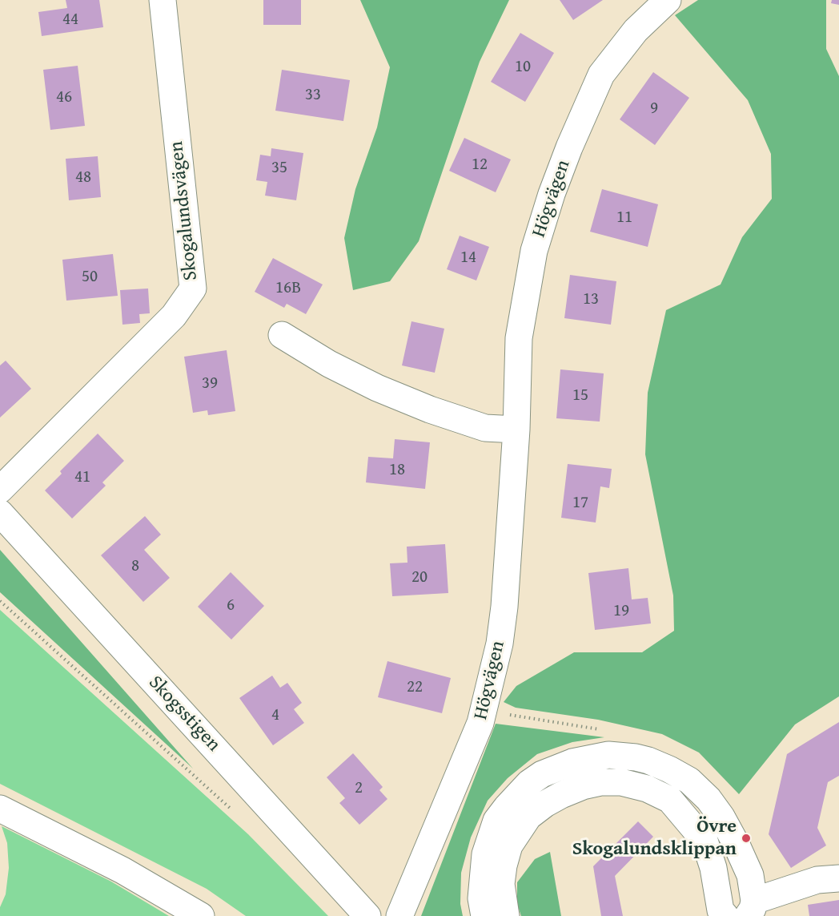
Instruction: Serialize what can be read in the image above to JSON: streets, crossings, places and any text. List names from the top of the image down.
{
  "streets": {
    "main road": ["Högvägen", "Skogalundsvägen", "Skogsstigen"]
  },
  "places": ["Övre Skogalundsklippan"],
  "house_numbers": [
    "44",
    "10",
    "33",
    "46",
    "9",
    "12",
    "35",
    "48",
    "11",
    "14",
    "50",
    "16B",
    "13",
    "39",
    "15",
    "18",
    "41",
    "17",
    "8",
    "20",
    "6",
    "19",
    "22",
    "4",
    "2"
  ]
}
